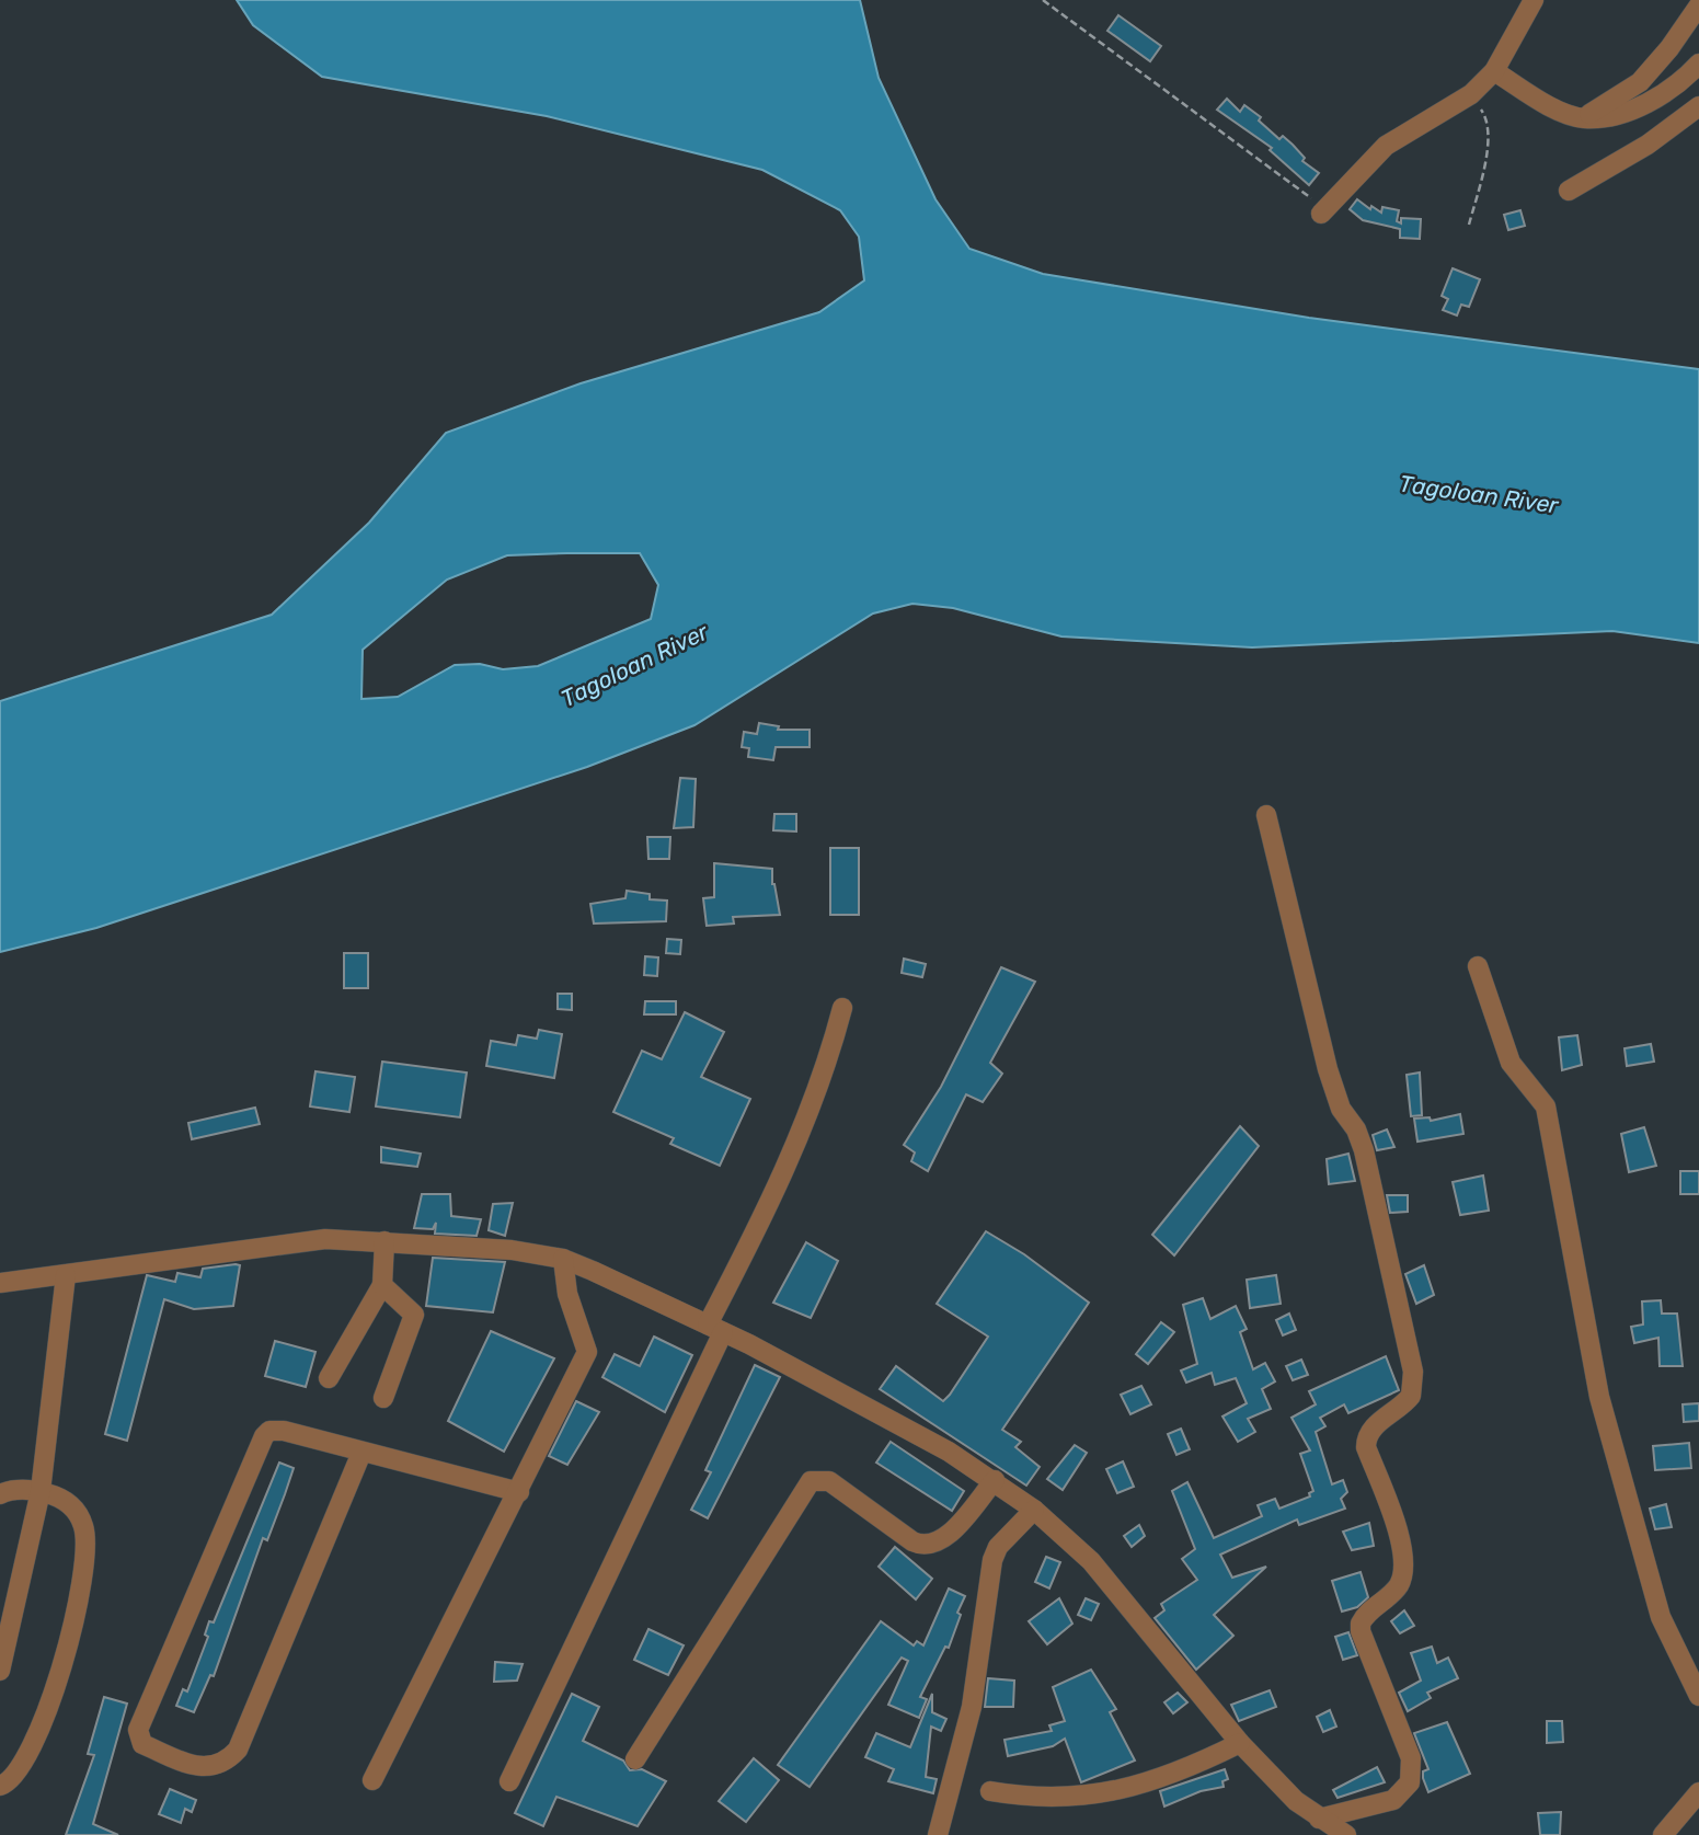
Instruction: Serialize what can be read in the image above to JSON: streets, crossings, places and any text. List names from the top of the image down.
{
  "water": ["Tagoloan River"]
}
